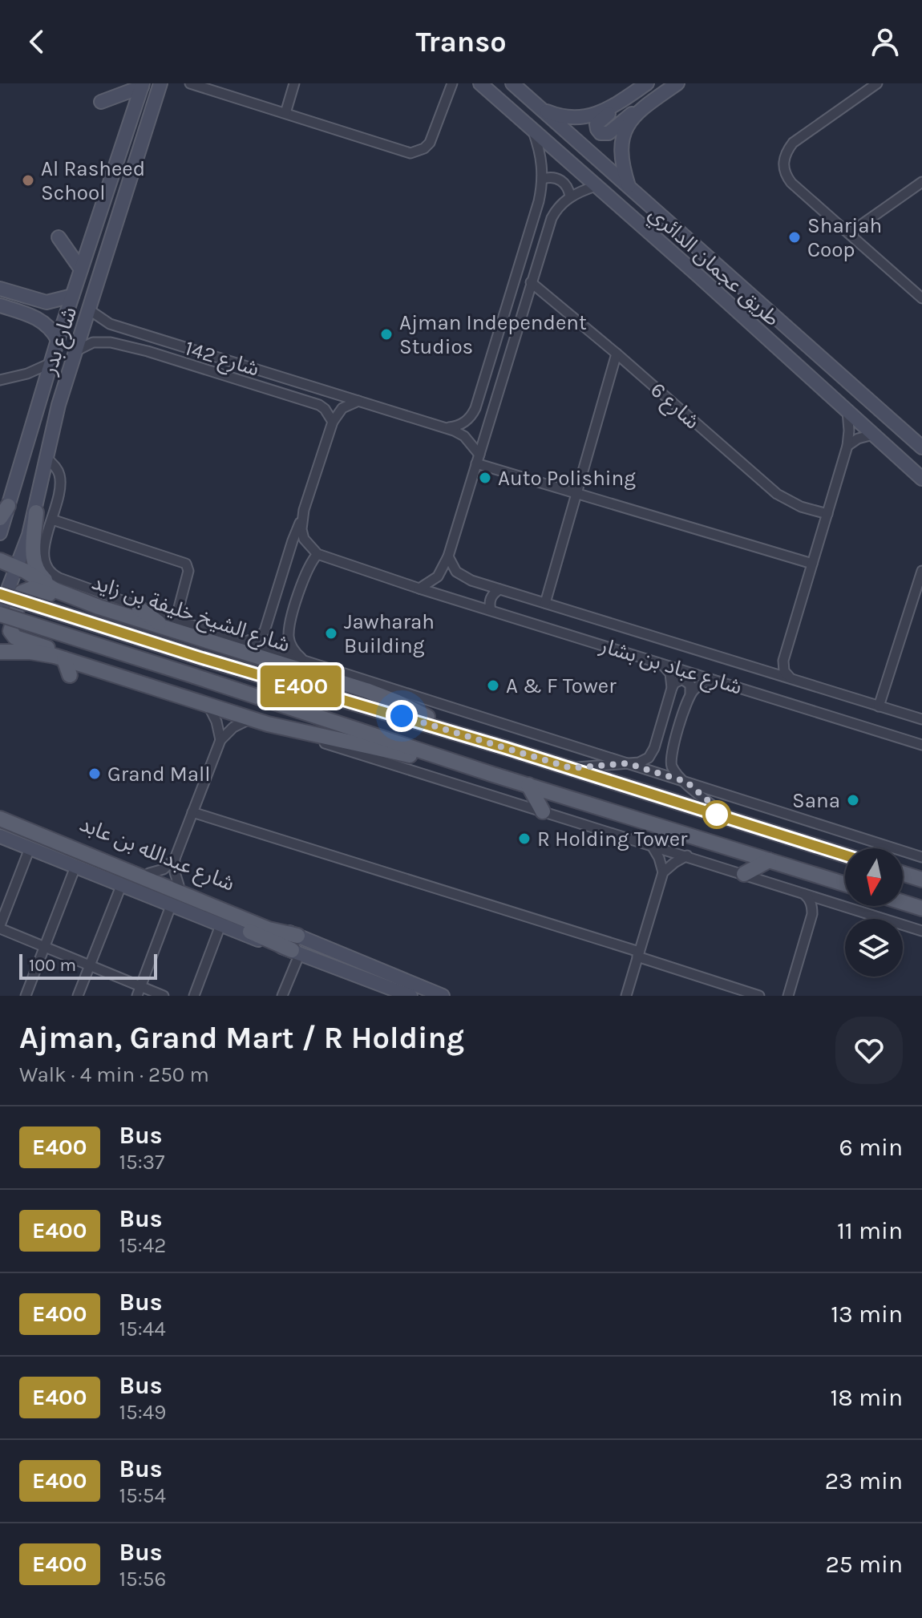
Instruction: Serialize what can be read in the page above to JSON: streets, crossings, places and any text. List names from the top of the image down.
{
  "streets": {
    "main road": [
      "طريق عجمان الدائري",
      "شارع بدر",
      "شارع الشيخ خليفة بن زايد",
      "شارع عبدالله بن عابد"
    ],
    "street": ["شارع 142", "شارع 6", "شارع عباد بن بشار"]
  },
  "crossings": [
    ["شارع بدر", "شارع 142"],
    ["شارع بدر", "شارع الشيخ خليفة بن زايد"],
    ["شارع 142", "شارع عباد بن بشار"]
  ],
  "places": [
    "Al Rasheed School",
    "Sharjah Coop",
    "Ajman Independent Studios",
    "Auto Polishing",
    "Jawharah Building",
    "A & F Tower",
    "Grand Mall",
    "Sana",
    "R Holding Tower"
  ],
  "lines": ["bus line E400"],
  "scale_bar": "100 m",
  "north": "bottom",
  "page": {
    "header": "Transo",
    "on_map": "E400",
    "scale": "100 m",
    "heading": ["Ajman, Grand Mart / R Holding", "Walk · 4 min · 250 m"],
    "list": [
      {
        "mark": "E400",
        "name": "Bus",
        "note": "15:37",
        "value": "6 min"
      },
      {
        "mark": "E400",
        "name": "Bus",
        "note": "15:42",
        "value": "11 min"
      },
      {
        "mark": "E400",
        "name": "Bus",
        "note": "15:44",
        "value": "13 min"
      },
      {
        "mark": "E400",
        "name": "Bus",
        "note": "15:49",
        "value": "18 min"
      },
      {
        "mark": "E400",
        "name": "Bus",
        "note": "15:54",
        "value": "23 min"
      },
      {
        "mark": "E400",
        "name": "Bus",
        "note": "15:56",
        "value": "25 min"
      }
    ]
  }
}
